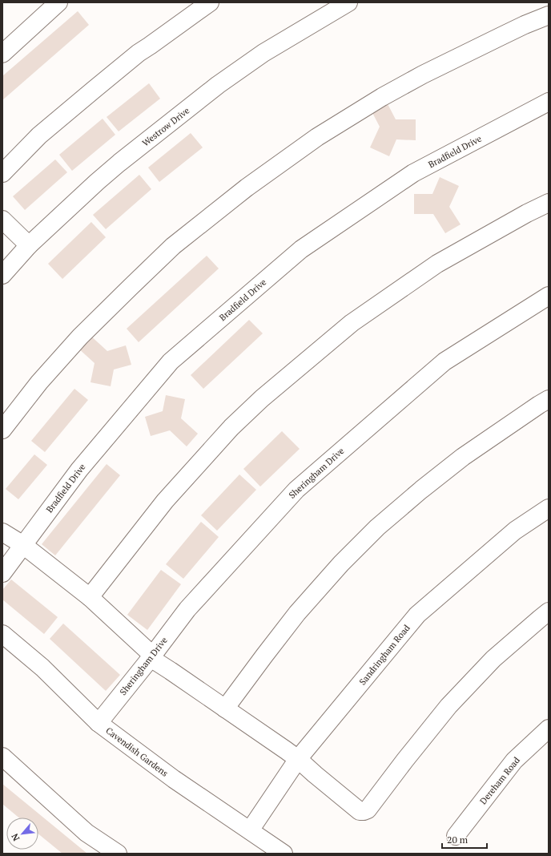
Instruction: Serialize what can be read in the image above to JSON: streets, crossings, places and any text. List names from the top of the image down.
{
  "streets": {
    "street": [
      "Westrow Drive",
      "Bradfield Drive",
      "Sheringham Drive",
      "Sandringham Road",
      "Cavendish Gardens",
      "Dereham Road"
    ]
  },
  "crossings": [
    ["Sheringham Drive", "Cavendish Gardens"],
    ["Sandringham Road", "Cavendish Gardens"]
  ],
  "scale_bar": "20 m",
  "north": "bottom left"
}
